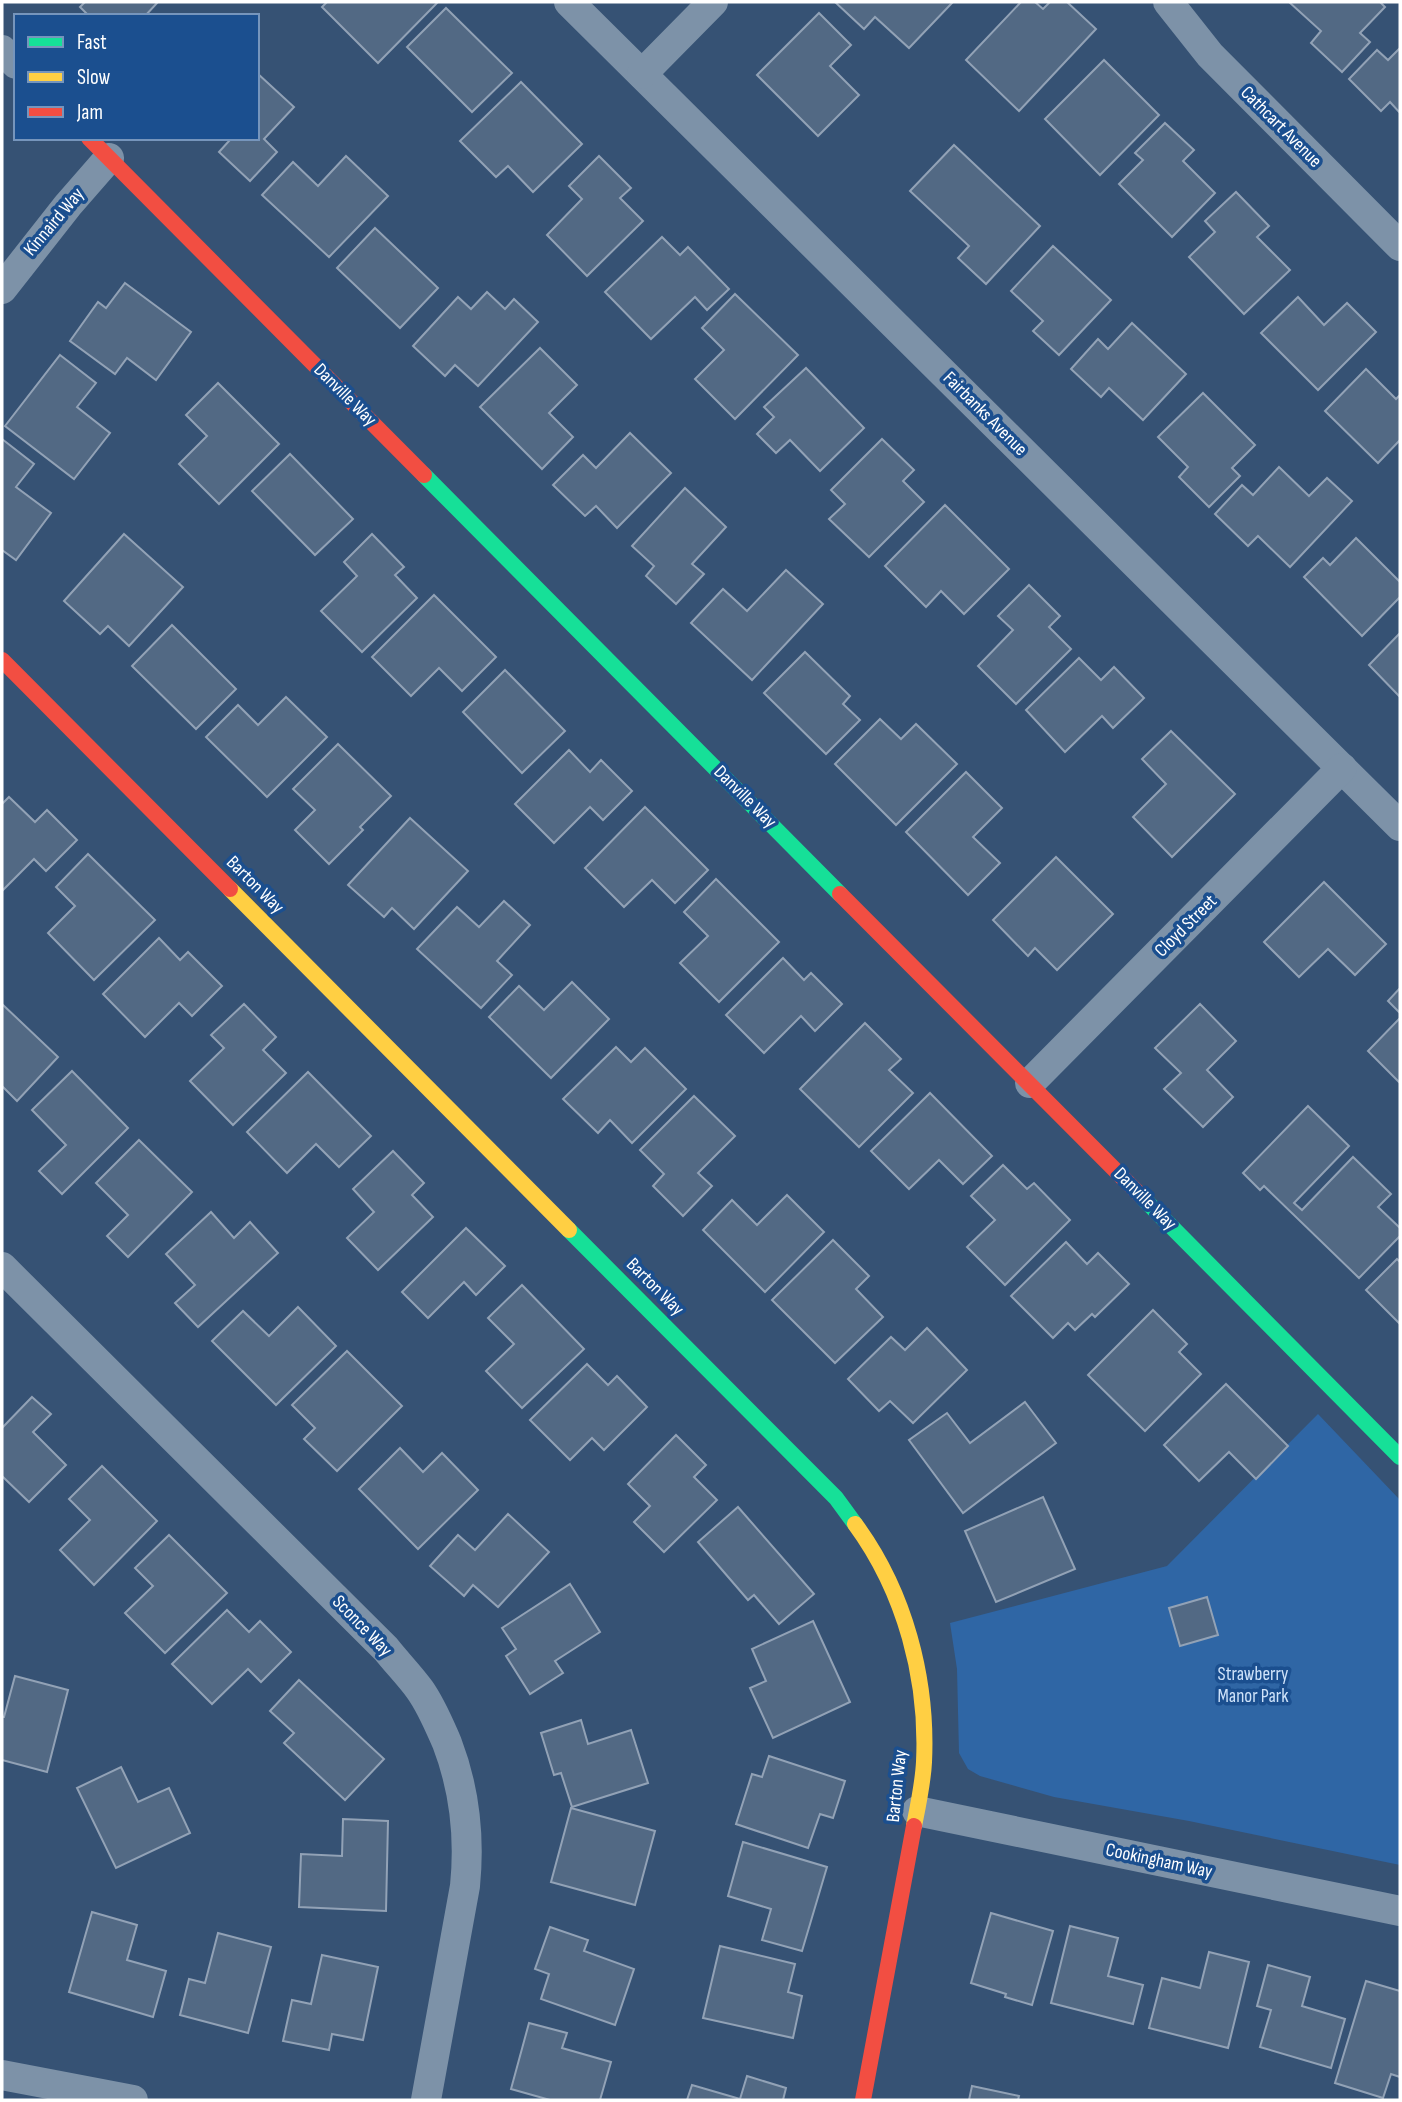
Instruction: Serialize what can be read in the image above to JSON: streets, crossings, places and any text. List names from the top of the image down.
{
  "streets": {
    "street": [
      "Cathcart Avenue",
      "Kinnaird Way",
      "Danville Way",
      "Fairbanks Avenue",
      "Barton Way",
      "Cloyd Street",
      "Sconce Way",
      "Cookingham Way"
    ]
  },
  "crossings": [
    ["Kinnaird Way", "Danville Way"],
    ["Danville Way", "Cloyd Street"],
    ["Fairbanks Avenue", "Cloyd Street"],
    ["Barton Way", "Cookingham Way"]
  ],
  "parks": ["Strawberry Manor Park"],
  "legend": ["Fast", "Slow", "Jam"]
}
